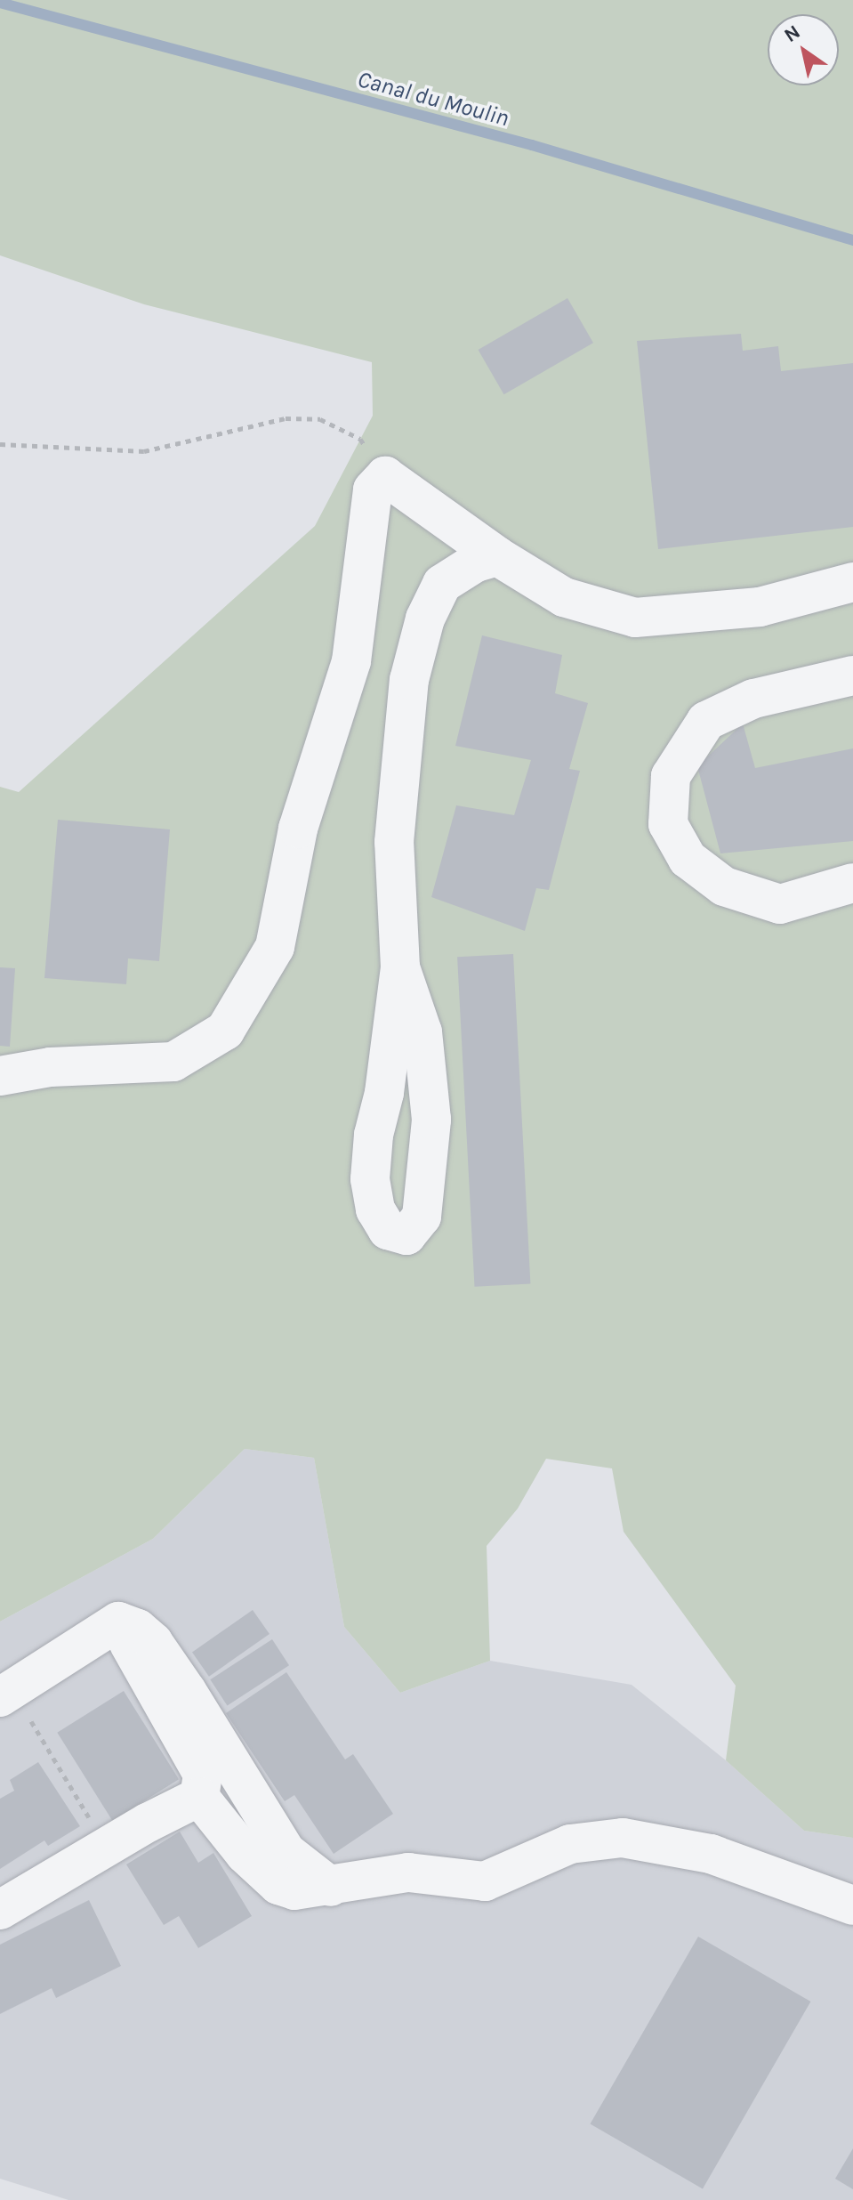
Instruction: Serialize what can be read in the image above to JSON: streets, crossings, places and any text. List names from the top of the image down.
{
  "water": ["Canal du Moulin"],
  "north": "top left"
}
